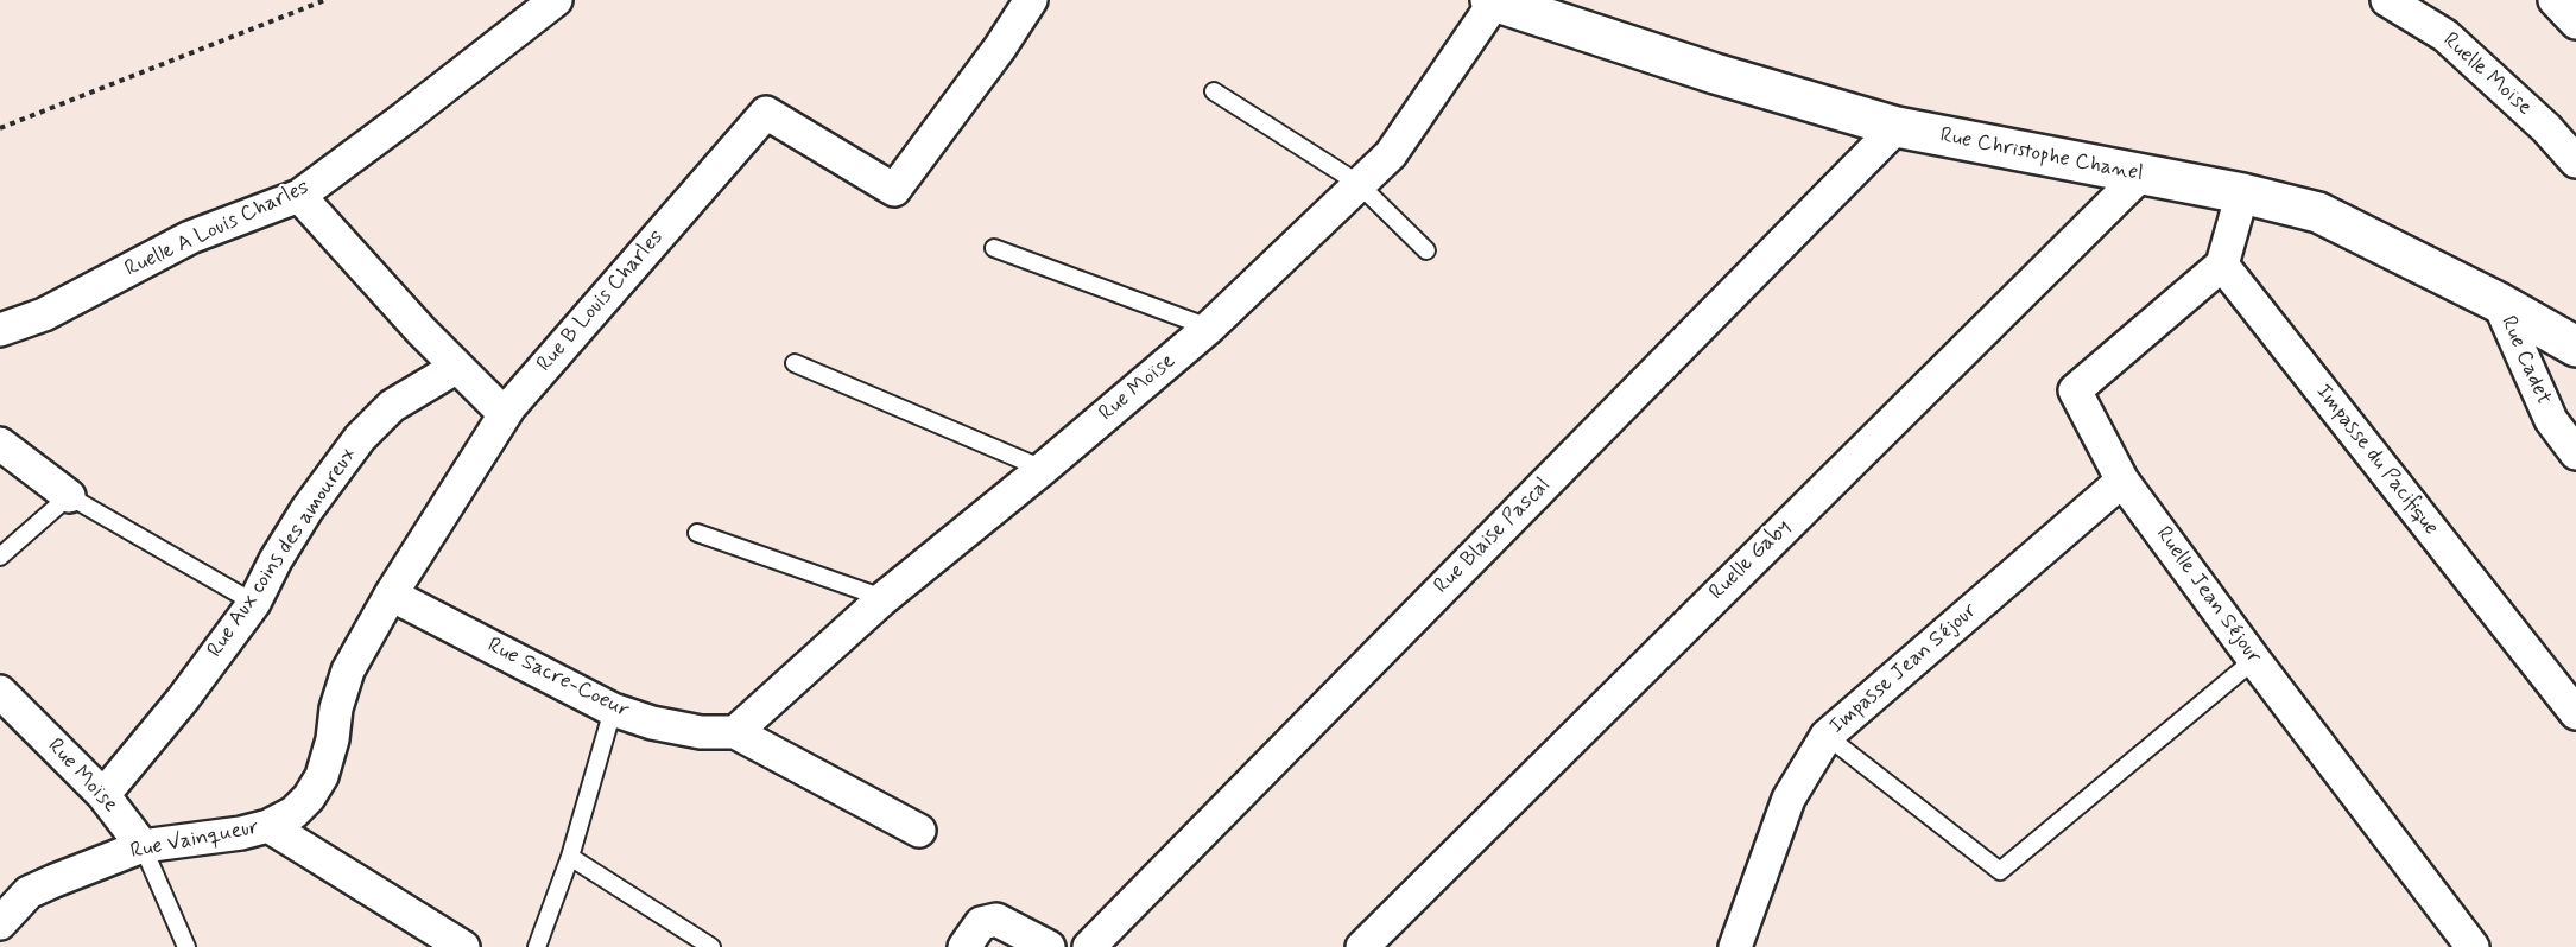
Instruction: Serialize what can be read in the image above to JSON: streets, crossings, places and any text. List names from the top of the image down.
{
  "streets": {
    "street": [
      "Ruelle Moïse",
      "Rue Christophe Chanel",
      "Ruelle A Louis Charles",
      "Rue B Louis Charles",
      "Rue Cadet",
      "Rue Moïse",
      "Impasse du Pacifique",
      "Rue Blaise Pascal",
      "Rue Aux coins des amoureux",
      "Ruelle Gaby",
      "Ruelle Jean Séjour",
      "Impasse Jean Séjour",
      "Rue Sacre-Coeur",
      "Rue Vainqueur"
    ]
  },
  "crossings": [
    ["Rue Christophe Chanel", "Rue Cadet"],
    ["Rue Christophe Chanel", "Rue Moïse"],
    ["Rue Christophe Chanel", "Rue Blaise Pascal"],
    ["Rue Christophe Chanel", "Ruelle Gaby"],
    ["Rue B Louis Charles", "Rue Sacre-Coeur"],
    ["Rue B Louis Charles", "Rue Vainqueur"],
    ["Rue Moïse", "Rue Aux coins des amoureux"],
    ["Rue Moïse", "Rue Sacre-Coeur"],
    ["Rue Moïse", "Rue Vainqueur"],
    ["Impasse du Pacifique", "Ruelle Jean Séjour"],
    ["Ruelle Jean Séjour", "Impasse Jean Séjour"]
  ]
}
